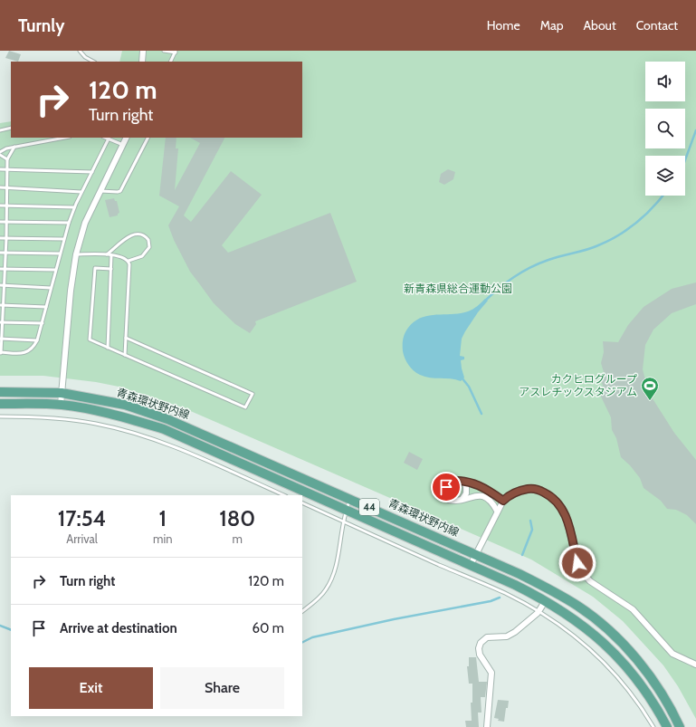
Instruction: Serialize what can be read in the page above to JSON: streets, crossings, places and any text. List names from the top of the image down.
{
  "streets": {
    "main road": ["青森環状野内線", "44"]
  },
  "parks": ["新青森県総合運動公園"],
  "places": {
    "sports": ["カクヒログループ アスレチックスタジアム"]
  },
  "page": {
    "header": "Turnly",
    "nav": [
      "Home",
      "Map",
      "About",
      "Contact"
    ],
    "turn": ["120 m", "Turn right"],
    "eta": [
      "17:54",
      "Arrival",
      "1",
      "min",
      "180",
      "m"
    ],
    "list": [
      {
        "name": "Turn right",
        "value": "120 m"
      },
      {
        "name": "Arrive at destination",
        "value": "60 m"
      }
    ],
    "buttons": ["Exit", "Share"]
  }
}
